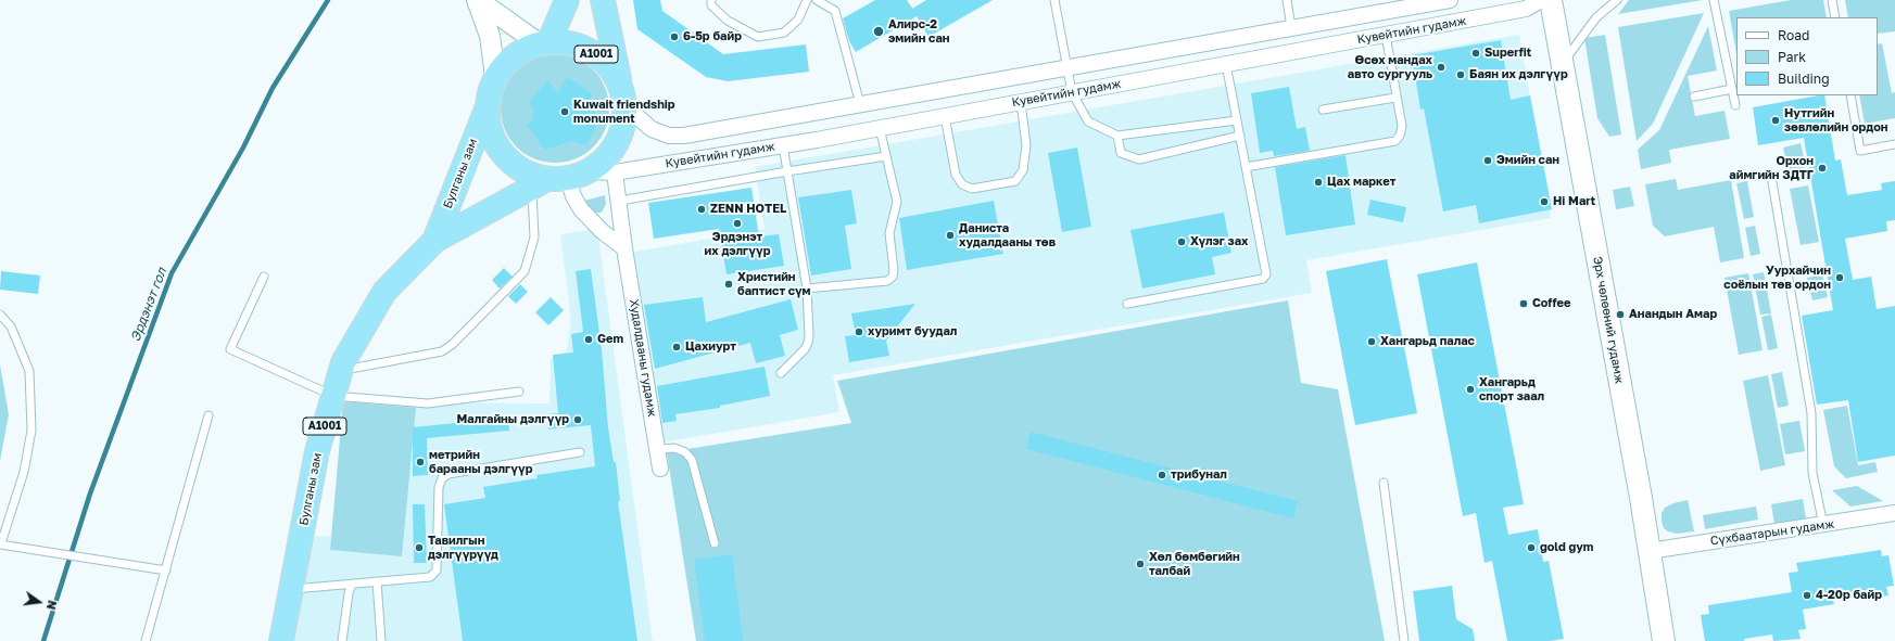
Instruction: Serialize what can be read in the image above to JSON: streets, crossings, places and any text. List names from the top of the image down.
{
  "streets": {
    "highway": ["A1001", "Булганы зам"],
    "main road": ["Эрх чөлөөний гудамж"],
    "street": ["Кувейтийн гудамж", "Худалдааны гудамж", "Сүхбаатарын гудамж"]
  },
  "crossings": [
    ["Кувейтийн гудамж", "A1001"],
    ["Кувейтийн гудамж", "Булганы зам"],
    ["Кувейтийн гудамж", "Худалдааны гудамж"],
    ["A1001", "Булганы зам"],
    ["Эрх чөлөөний гудамж", "Сүхбаатарын гудамж"]
  ],
  "water": ["Эрдэнэт гол"],
  "places": [
    "Aлирс-2 эмийн сан",
    "6-5р байр",
    "Superfit",
    "Өсөх мандах авто сургууль",
    "Баян их дэлгүүр",
    "Kuwait friendship monument",
    "Нутгийн зөвлөлийн ордон",
    "Эмийн сан",
    "Орхон аймгийн ЗДТГ",
    "Цах маркет",
    "Hi Mart",
    "ZENN HOTEL",
    "Эрдэнэт их дэлгүүр",
    "Даниста худалдааны төв",
    "Хүлэг зах",
    "Уурхайчин соёлын төв ордон",
    "Христийн баптист сүм",
    "Coffee",
    "Анандын Амар",
    "хуримт буудал",
    "Gem",
    "Хангарьд палас",
    "Цахиурт",
    "Хангарьд спорт заал",
    "Малгайны дэлгүүр",
    "метрийн барааны дэлгүүр",
    "трибунал",
    "Тавилгын дэлгүүрүүд",
    "gold gym",
    "Хөл бөмбөгийн талбай",
    "4-20р байр"
  ],
  "legend": ["Road", "Park", "Building"],
  "north": "right"
}
